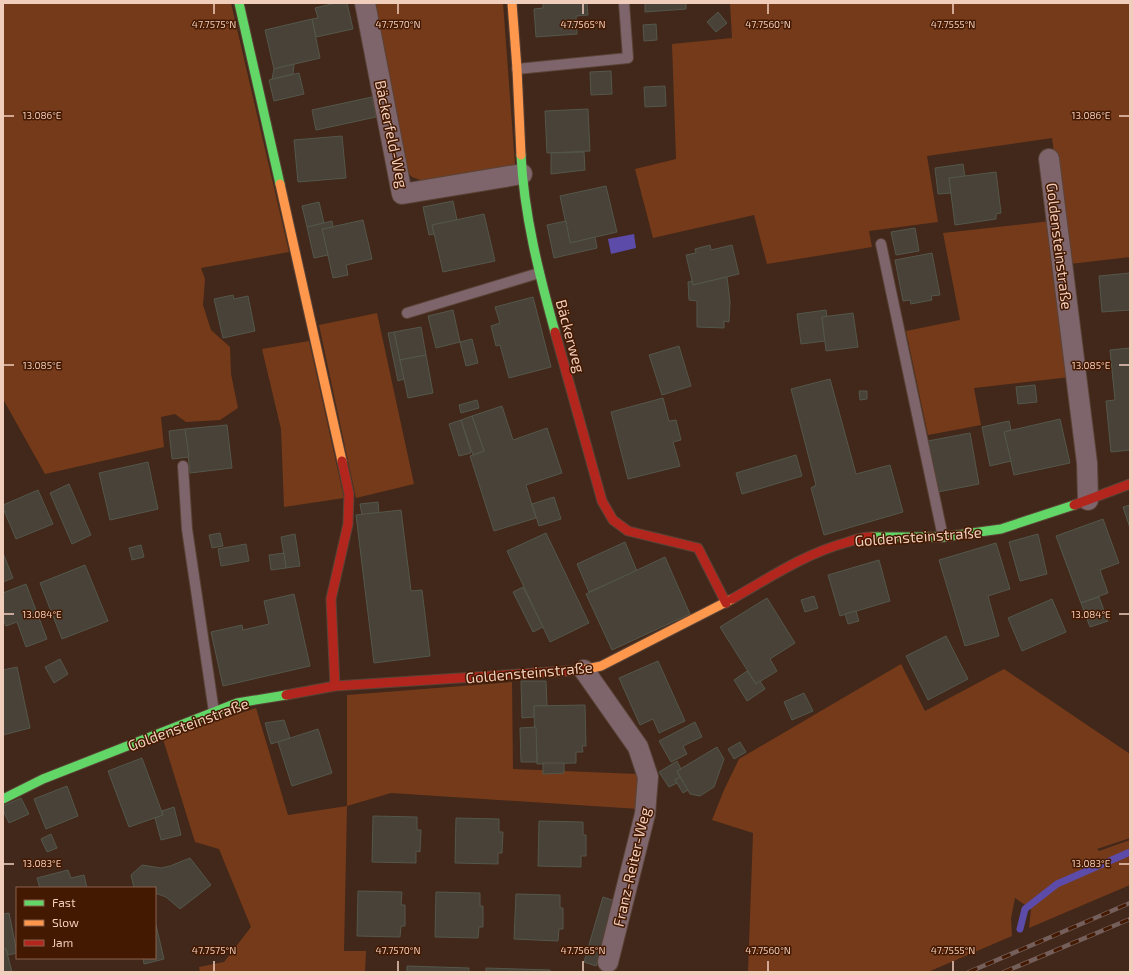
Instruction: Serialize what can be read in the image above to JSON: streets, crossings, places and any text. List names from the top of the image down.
{
  "streets": {
    "street": [
      "Bäckerfeld-Weg",
      "Goldensteinstraße",
      "Bäckerweg",
      "Franz-Reiter-Weg"
    ]
  },
  "crossings": [
    ["Bäckerfeld-Weg", "Bäckerweg"],
    ["Goldensteinstraße", "Bäckerweg"],
    ["Goldensteinstraße", "Franz-Reiter-Weg"]
  ],
  "legend": ["Fast", "Slow", "Jam"],
  "coordinates": [
    "47.7575°N",
    "47.7570°N",
    "47.7565°N",
    "47.7560°N",
    "47.7555°N",
    "13.086°E",
    "13.085°E",
    "13.084°E",
    "13.083°E"
  ]
}
